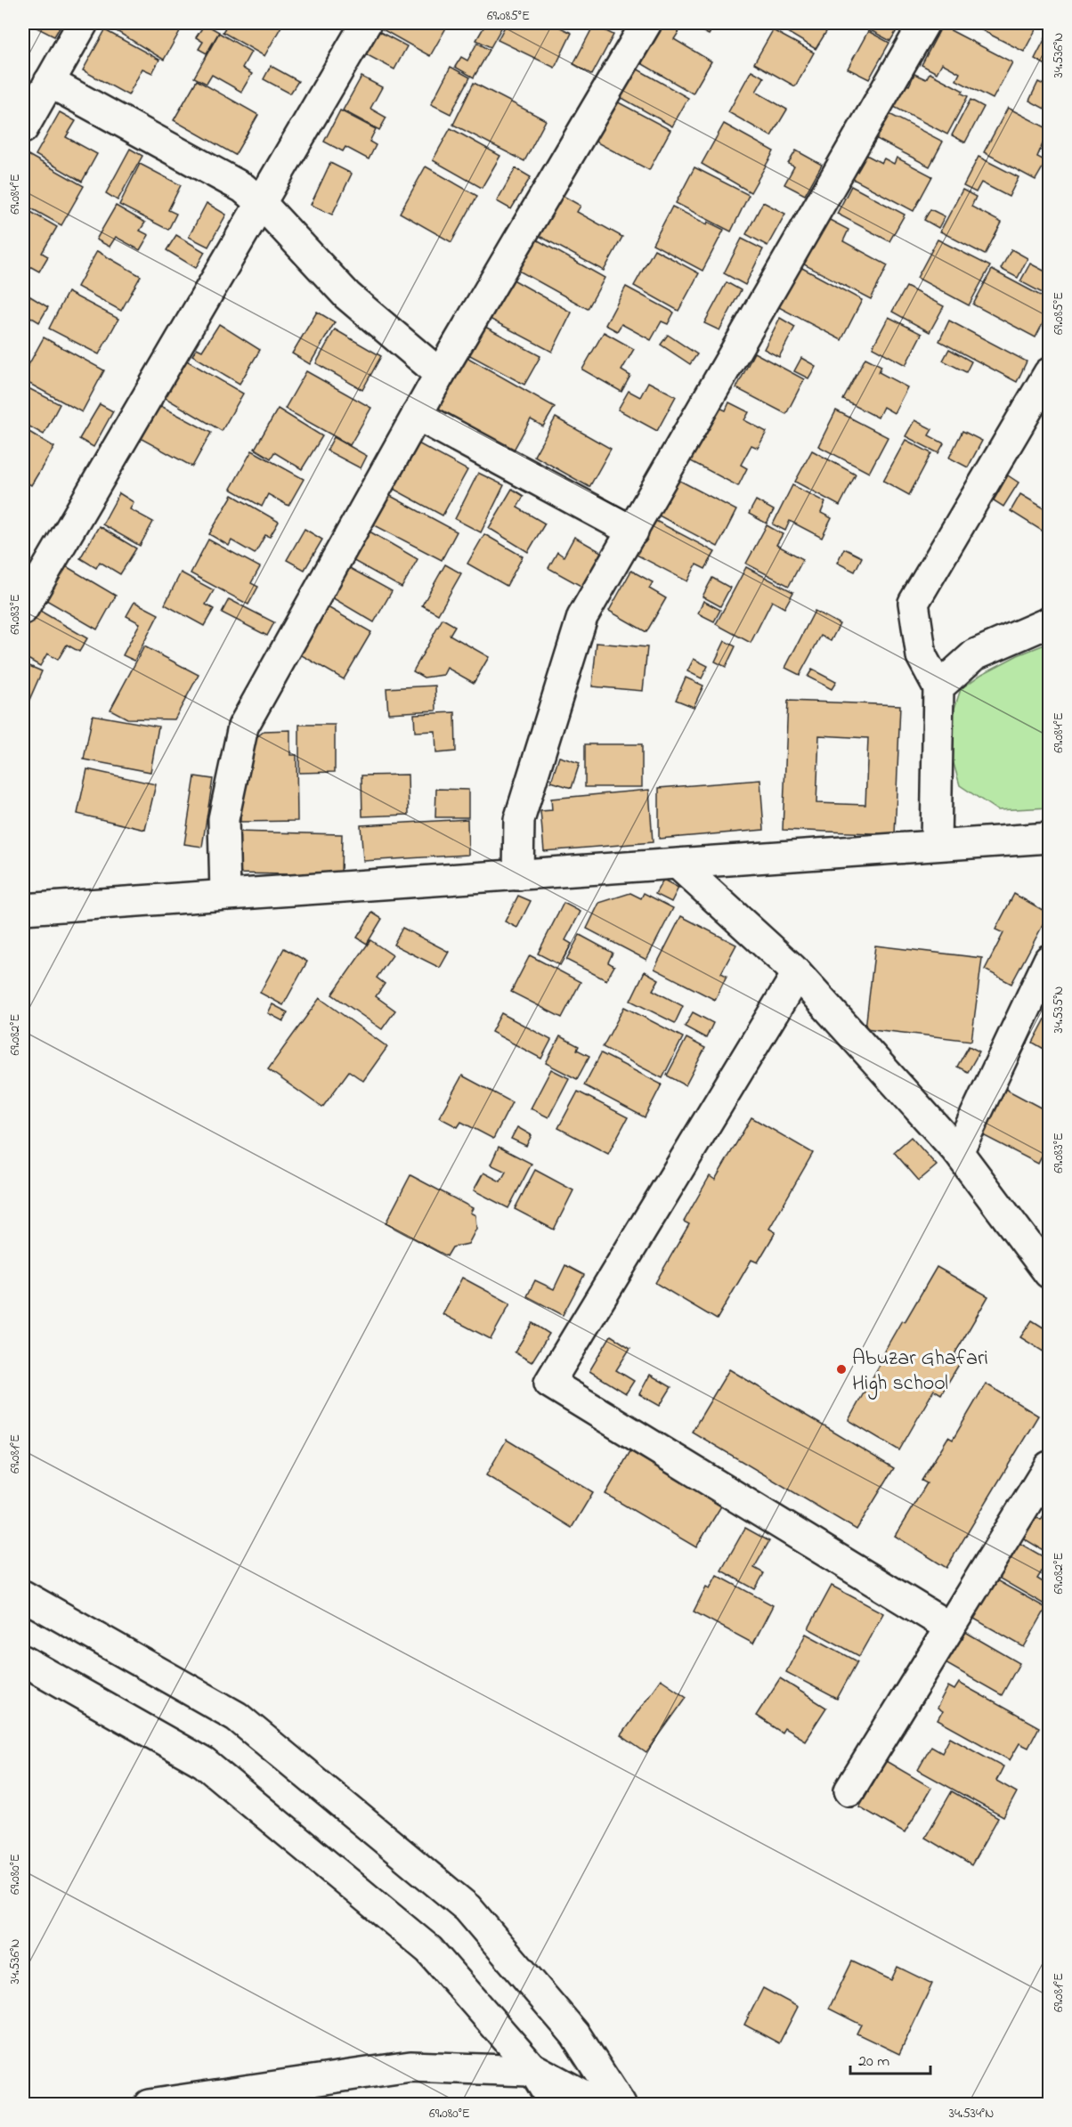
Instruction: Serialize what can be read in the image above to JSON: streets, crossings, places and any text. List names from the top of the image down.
{
  "places": ["Abuzar Ghafari High school"],
  "scale_bar": "20 m",
  "coordinates": [
    "69.085°E",
    "34.536°N",
    "69.084°E",
    "69.083°E",
    "34.535°N",
    "69.082°E",
    "69.081°E",
    "69.080°E",
    "34.534°N"
  ]
}
